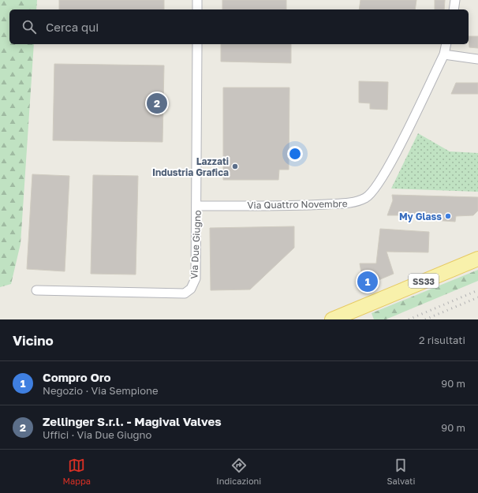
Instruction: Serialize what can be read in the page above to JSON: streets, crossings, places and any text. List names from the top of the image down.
{
  "streets": {
    "main road": ["SS33"],
    "street": ["Via Quattro Novembre", "Via Due Giugno"]
  },
  "crossings": [
    ["Via Quattro Novembre", "Via Due Giugno"]
  ],
  "places": ["Lazzati Industria Grafica", "My Glass"],
  "page": {
    "search": "Cerca qui",
    "pins": ["2", "1"],
    "heading": ["Vicino", "2 risultati"],
    "list": [
      {
        "mark": "1",
        "name": "Compro Oro",
        "note": "Negozio · Via Sempione",
        "value": "90 m"
      },
      {
        "mark": "2",
        "name": "Zellinger S.r.l. - Magival Valves",
        "note": "Uffici · Via Due Giugno",
        "value": "90 m"
      }
    ],
    "nav": ["Mappa", "Indicazioni", "Salvati"]
  }
}
